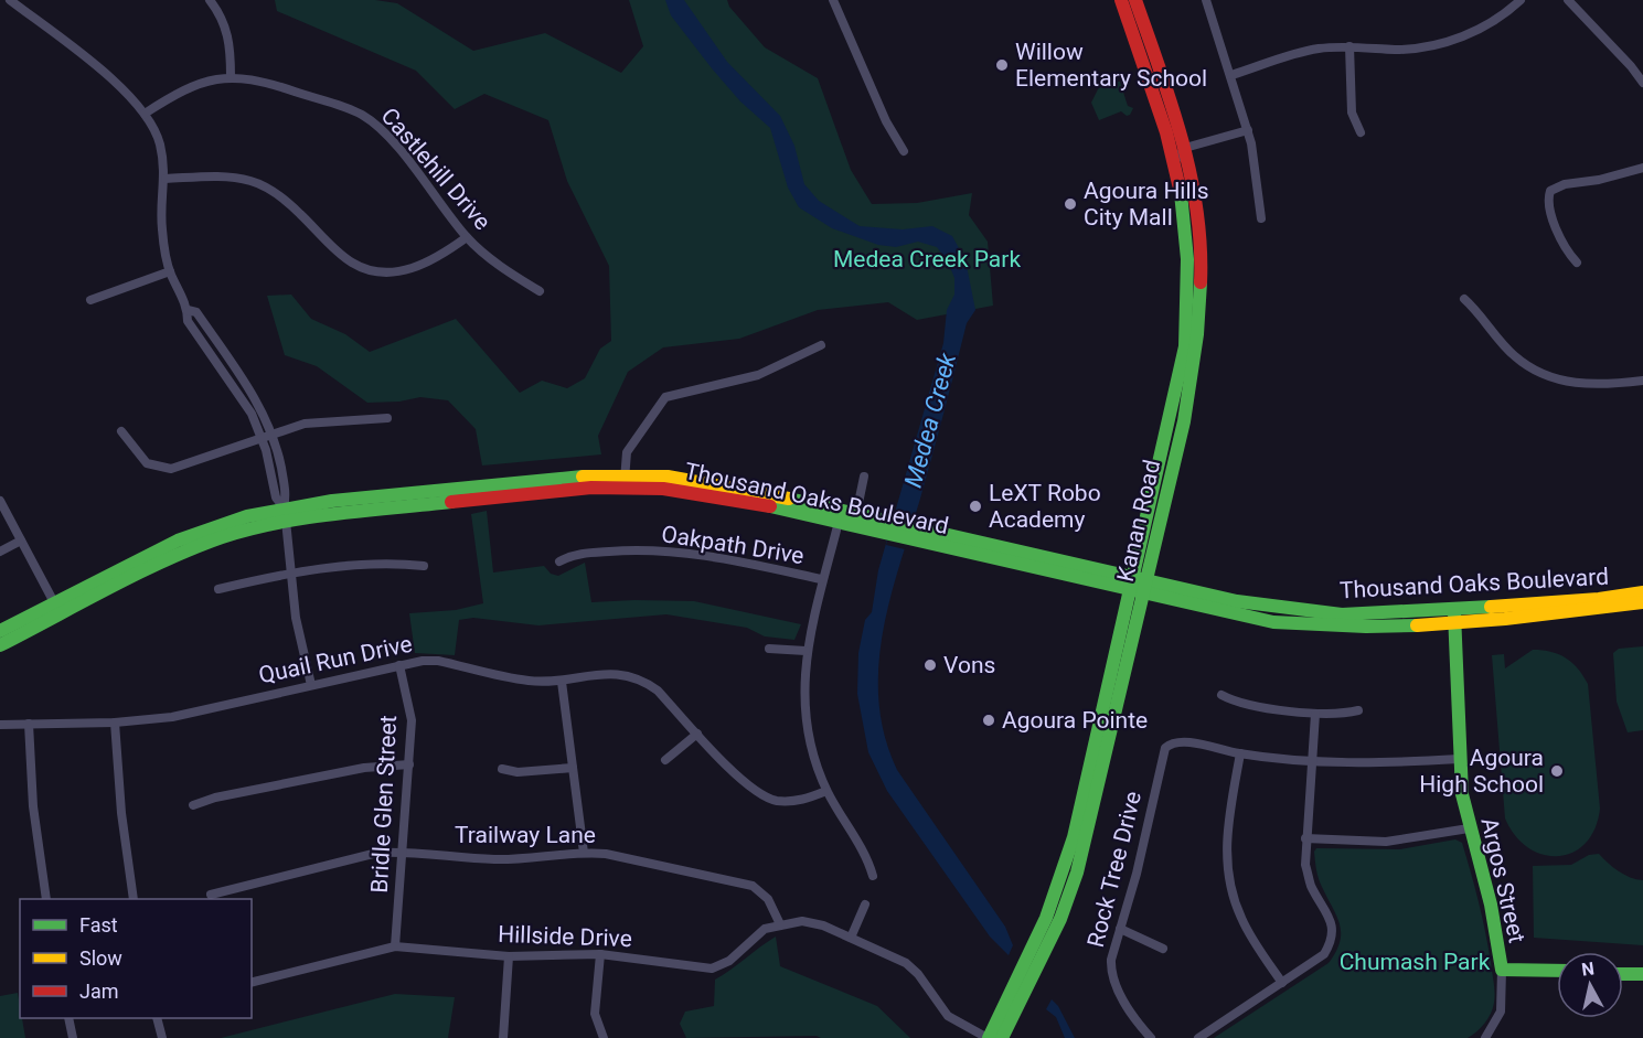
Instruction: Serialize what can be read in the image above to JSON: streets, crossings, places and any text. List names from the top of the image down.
{
  "streets": {
    "main road": ["Thousand Oaks Boulevard", "Kanan Road", "Argos Street"],
    "street": [
      "Castlehill Drive",
      "Oakpath Drive",
      "Quail Run Drive",
      "Bridle Glen Street",
      "Trailway Lane",
      "Rock Tree Drive",
      "Hillside Drive"
    ]
  },
  "crossings": [
    ["Thousand Oaks Boulevard", "Kanan Road"],
    ["Thousand Oaks Boulevard", "Argos Street"],
    ["Quail Run Drive", "Bridle Glen Street"],
    ["Bridle Glen Street", "Trailway Lane"],
    ["Bridle Glen Street", "Hillside Drive"],
    ["Trailway Lane", "Hillside Drive"]
  ],
  "water": ["Medea Creek"],
  "parks": ["Medea Creek Park", "Chumash Park"],
  "places": [
    "Willow Elementary School",
    "Agoura Hills City Mall",
    "LeXT Robo Academy",
    "Vons",
    "Agoura Pointe",
    "Agoura High School"
  ],
  "legend": ["Fast", "Slow", "Jam"],
  "north": "top"
}
